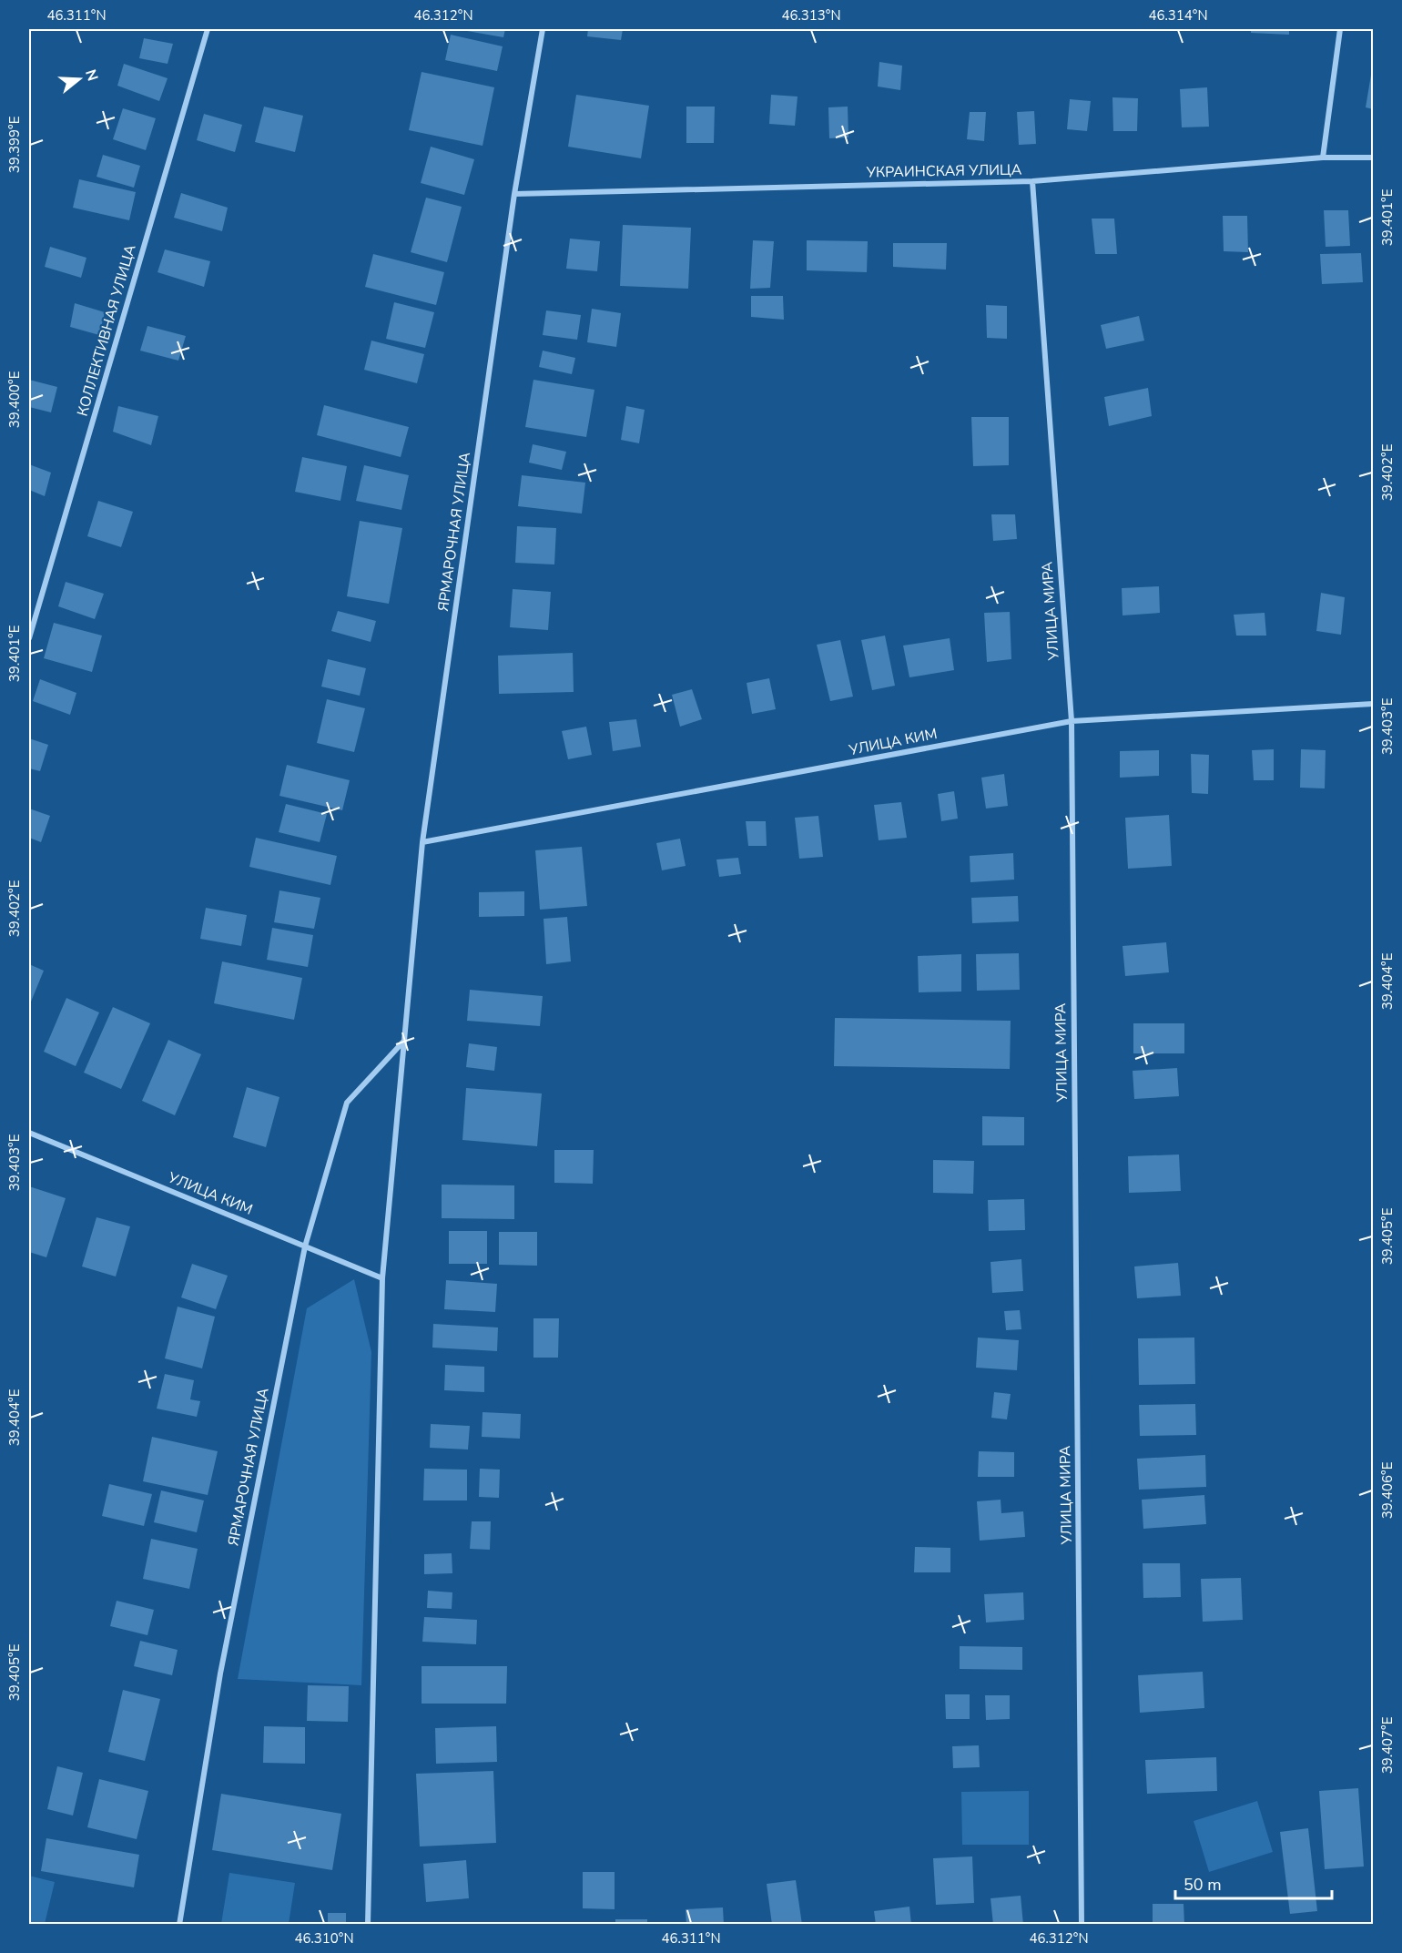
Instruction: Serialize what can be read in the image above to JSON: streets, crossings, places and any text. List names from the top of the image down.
{
  "streets": {
    "street": [
      "УКРАИНСКАЯ УЛИЦА",
      "КОЛЛЕКТИВНАЯ УЛИЦА",
      "ЯРМАРОЧНАЯ УЛИЦА",
      "УЛИЦА МИРА",
      "УЛИЦА КИМ"
    ]
  },
  "crossings": [
    ["УКРАИНСКАЯ УЛИЦА", "ЯРМАРОЧНАЯ УЛИЦА"],
    ["УКРАИНСКАЯ УЛИЦА", "УЛИЦА МИРА"],
    ["ЯРМАРОЧНАЯ УЛИЦА", "УЛИЦА КИМ"],
    ["УЛИЦА МИРА", "УЛИЦА КИМ"]
  ],
  "scale_bar": "50 m",
  "north": "right",
  "coordinates": [
    "46.311°N",
    "46.312°N",
    "46.313°N",
    "46.314°N",
    "39.399°E",
    "39.401°E",
    "39.400°E",
    "39.402°E",
    "39.403°E",
    "39.404°E",
    "39.405°E",
    "39.406°E",
    "39.407°E",
    "46.310°N"
  ]
}
